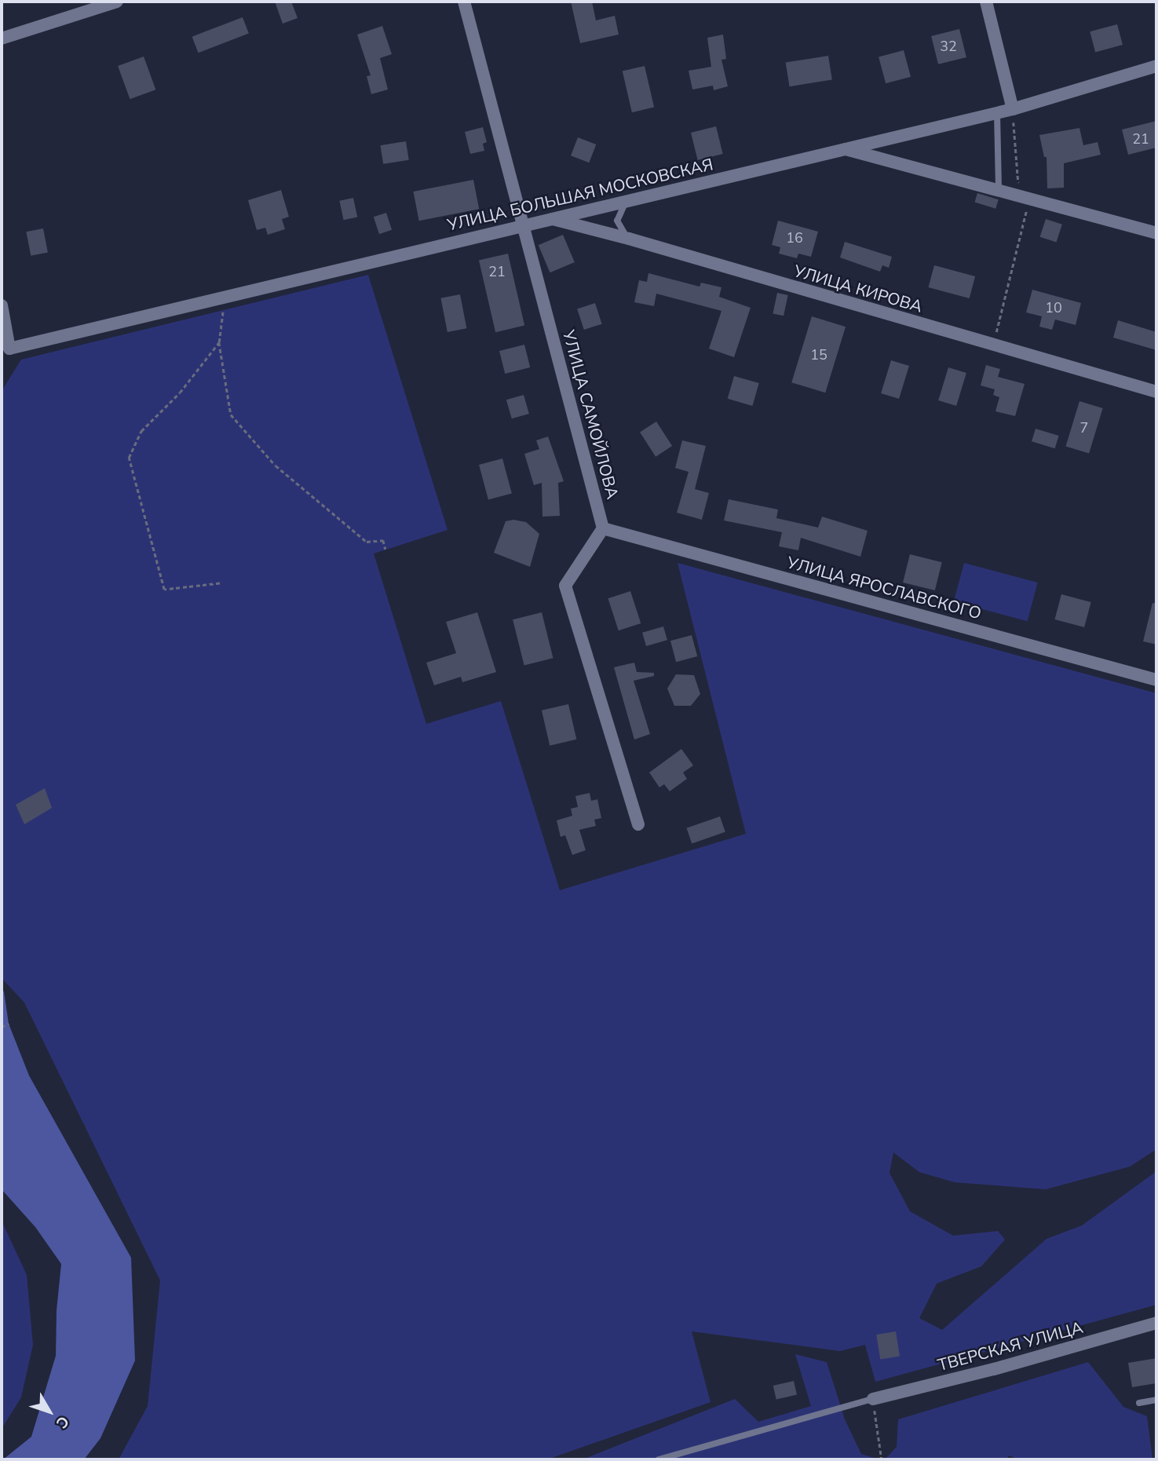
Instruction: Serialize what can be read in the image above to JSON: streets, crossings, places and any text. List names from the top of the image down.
{
  "streets": {
    "street": [
      "УЛИЦА БОЛЬШАЯ МОСКОВСКАЯ",
      "УЛИЦА КИРОВА",
      "УЛИЦА САМОЙЛОВА",
      "УЛИЦА ЯРОСЛАВСКОГО",
      "ТВЕРСКАЯ УЛИЦА"
    ]
  },
  "crossings": [
    ["УЛИЦА БОЛЬШАЯ МОСКОВСКАЯ", "УЛИЦА КИРОВА"],
    ["УЛИЦА БОЛЬШАЯ МОСКОВСКАЯ", "УЛИЦА САМОЙЛОВА"],
    ["УЛИЦА САМОЙЛОВА", "УЛИЦА ЯРОСЛАВСКОГО"]
  ],
  "house_numbers": [
    "32",
    "21",
    "16",
    "21",
    "10",
    "15",
    "7"
  ],
  "north": "bottom right"
}
